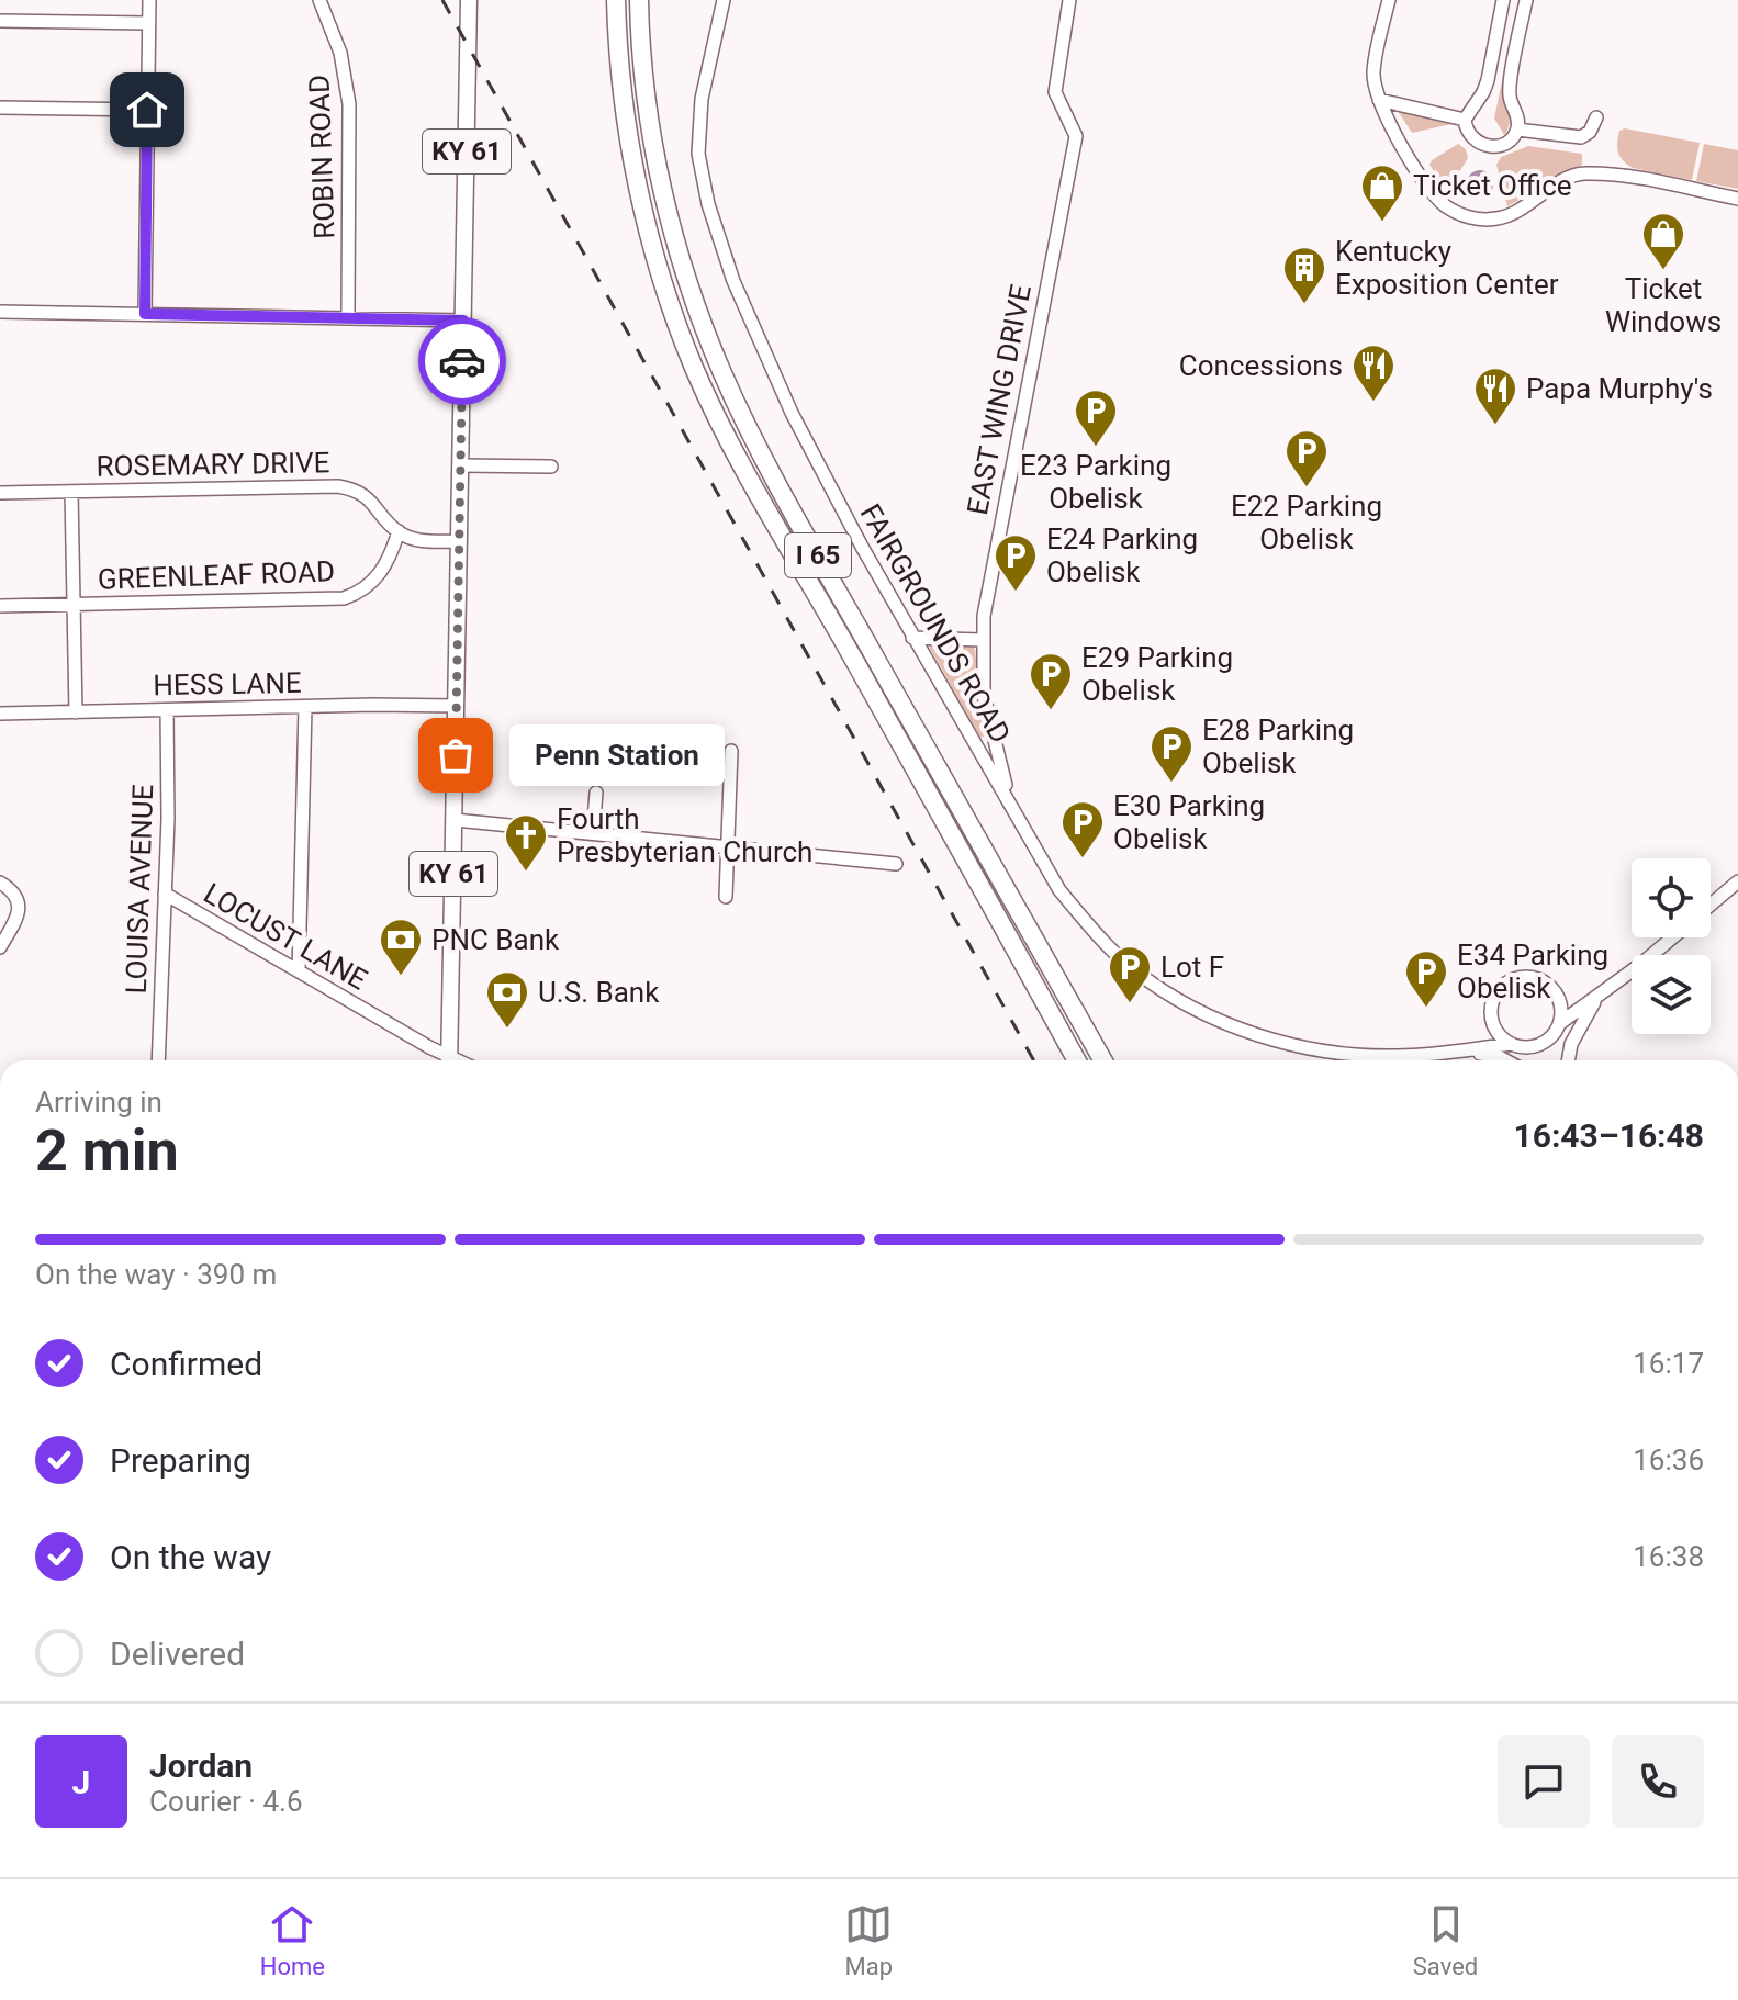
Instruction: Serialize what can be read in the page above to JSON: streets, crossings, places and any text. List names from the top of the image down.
{
  "streets": {
    "highway": ["I 65"],
    "main road": ["KY 61"],
    "street": [
      "ROBIN ROAD",
      "EAST WING DRIVE",
      "ROSEMARY DRIVE",
      "GREENLEAF ROAD",
      "FAIRGROUNDS ROAD",
      "HESS LANE",
      "LOUISA AVENUE",
      "LOCUST LANE"
    ]
  },
  "crossings": [
    ["KY 61", "HESS LANE"],
    ["EAST WING DRIVE", "FAIRGROUNDS ROAD"],
    ["ROSEMARY DRIVE", "GREENLEAF ROAD"],
    ["HESS LANE", "LOUISA AVENUE"],
    ["LOUISA AVENUE", "LOCUST LANE"]
  ],
  "places": {
    "shop": ["Ticket Office", "Ticket Windows"],
    "building": ["Kentucky Exposition Center"],
    "restaurant": ["Concessions", "Papa Murphy's"],
    "parking": [
      "E23 Parking Obelisk",
      "E22 Parking Obelisk",
      "E24 Parking Obelisk",
      "E29 Parking Obelisk",
      "E28 Parking Obelisk",
      "E30 Parking Obelisk",
      "Lot F",
      "E34 Parking Obelisk"
    ],
    "other": ["Penn Station"],
    "church": ["Fourth Presbyterian Church"],
    "bank": ["PNC Bank", "U.S. Bank"]
  },
  "page": {
    "bubble": "Penn Station",
    "heading": ["2 min", "Arriving in", "16:43–16:48"],
    "panel": ["Jordan", "Courier · 4.6"],
    "bar": "On the way · 390 m",
    "list": [
      ["Confirmed", "16:17"],
      ["Preparing", "16:36"],
      ["On the way", "16:38"],
      "Delivered"
    ],
    "round": "J",
    "tabs": ["Home", "Map", "Saved"]
  }
}
